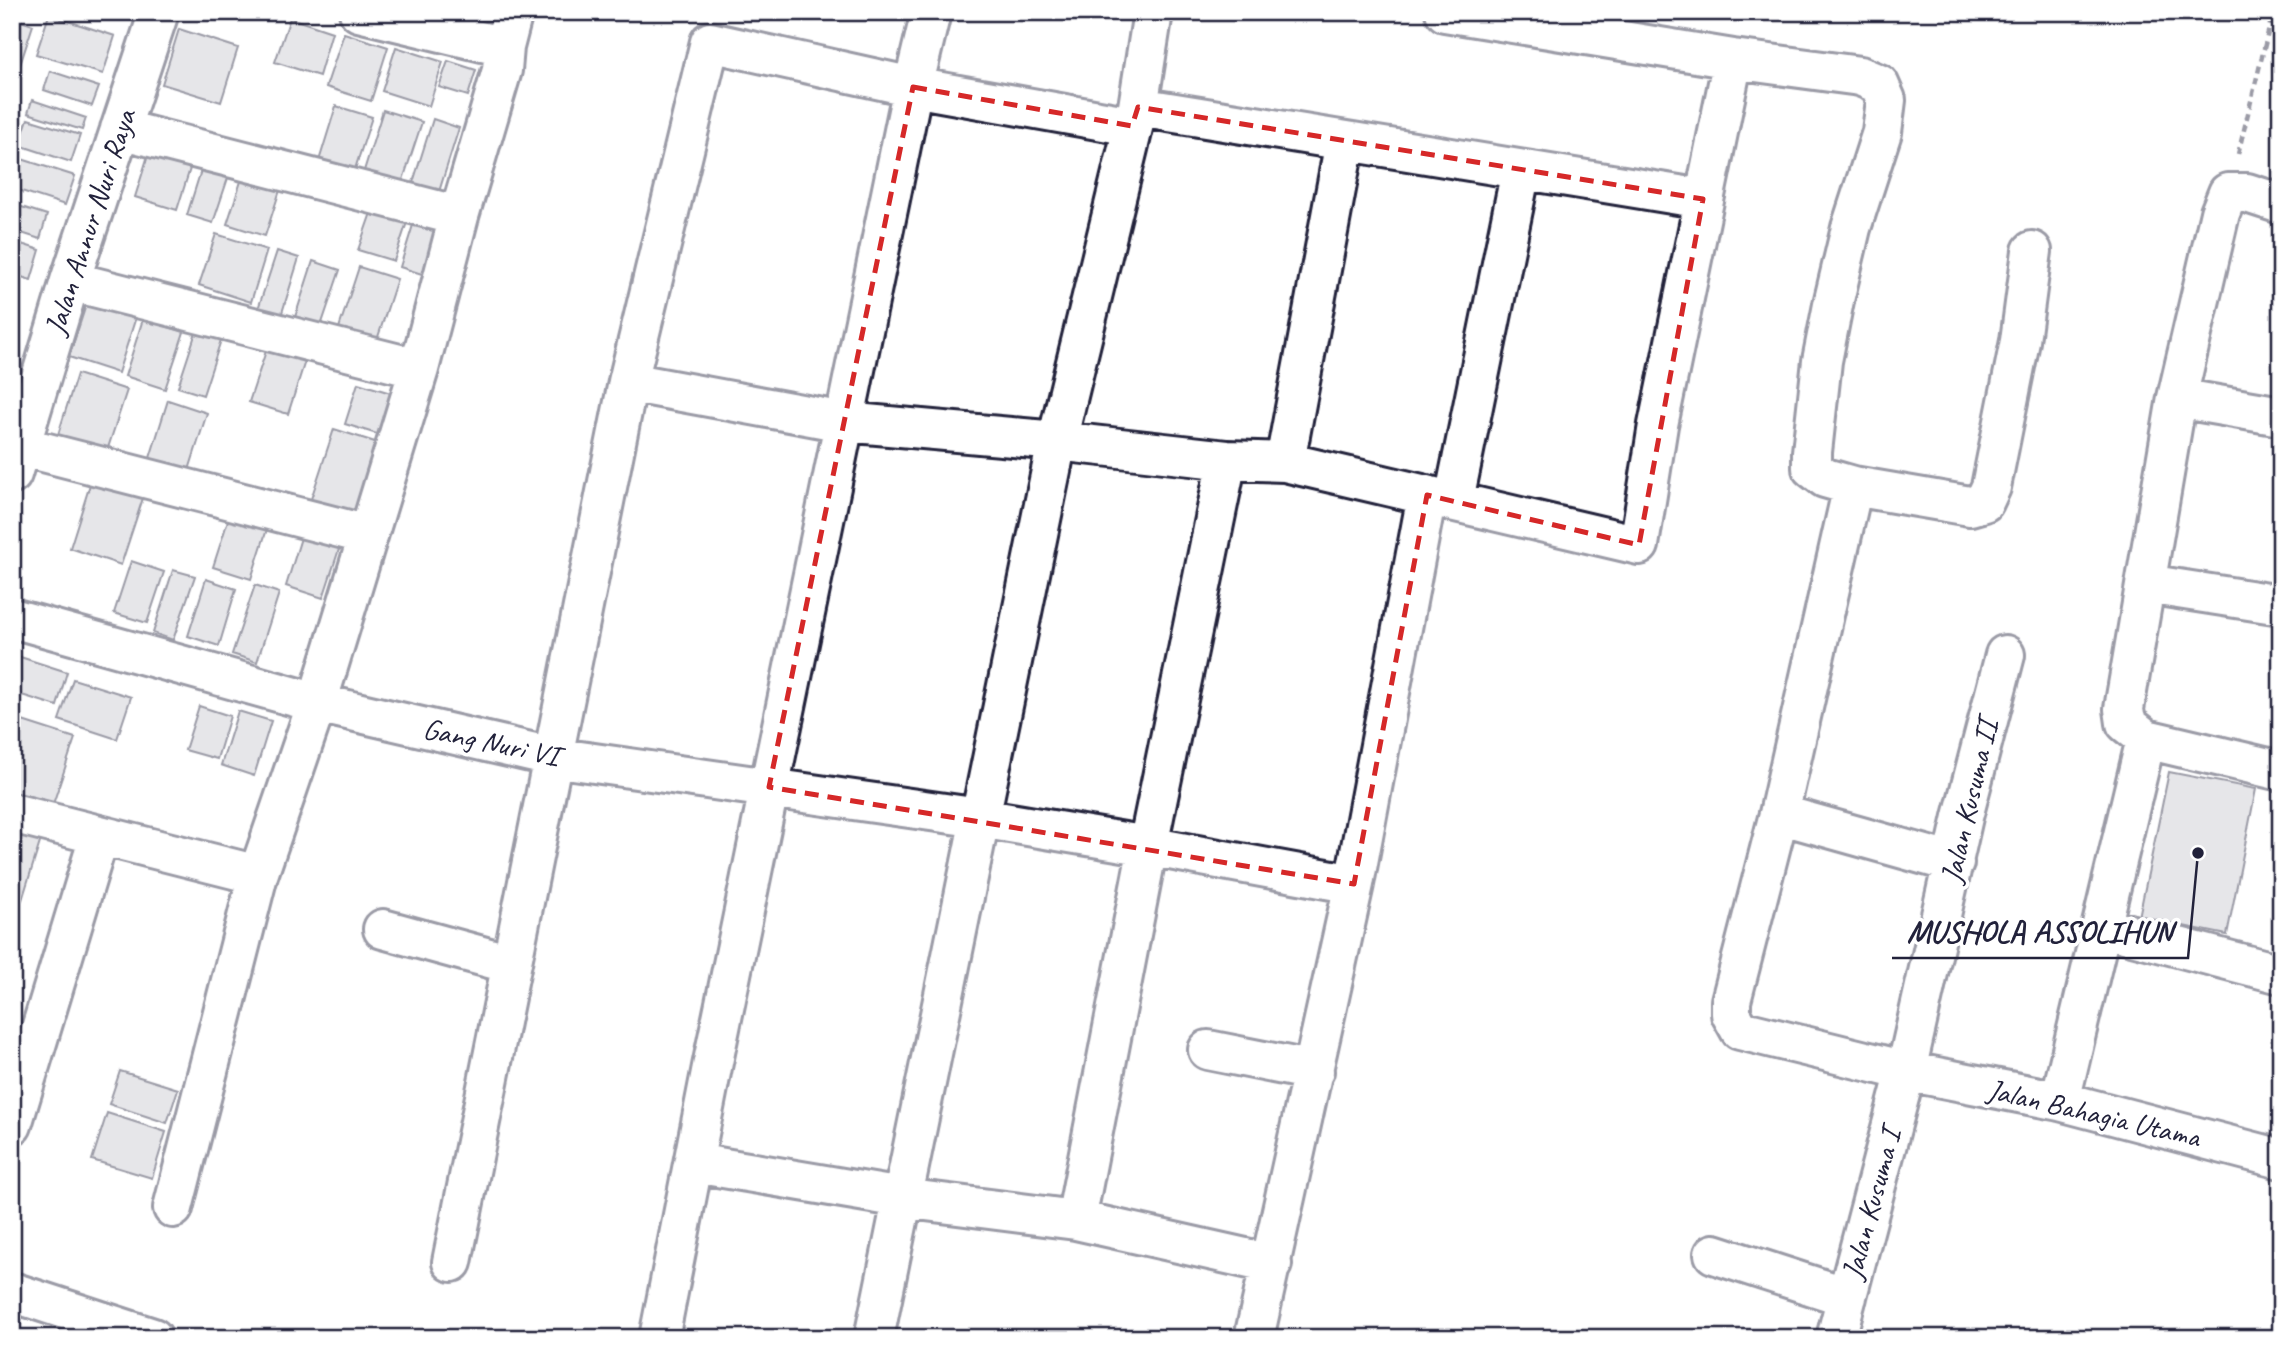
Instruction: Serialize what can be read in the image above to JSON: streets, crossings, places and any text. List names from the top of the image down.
{
  "streets": {
    "street": [
      "Jalan Annur Nuri Raya",
      "Gang Nuri VI",
      "Jalan Kusuma II",
      "Jalan Bahagia Utama",
      "Jalan Kusuma I"
    ]
  },
  "crossings": [
    ["Jalan Kusuma II", "Jalan Bahagia Utama"],
    ["Jalan Kusuma II", "Jalan Kusuma I"],
    ["Jalan Bahagia Utama", "Jalan Kusuma I"]
  ],
  "places": ["MUSHOLA ASSOLIHUN"]
}
